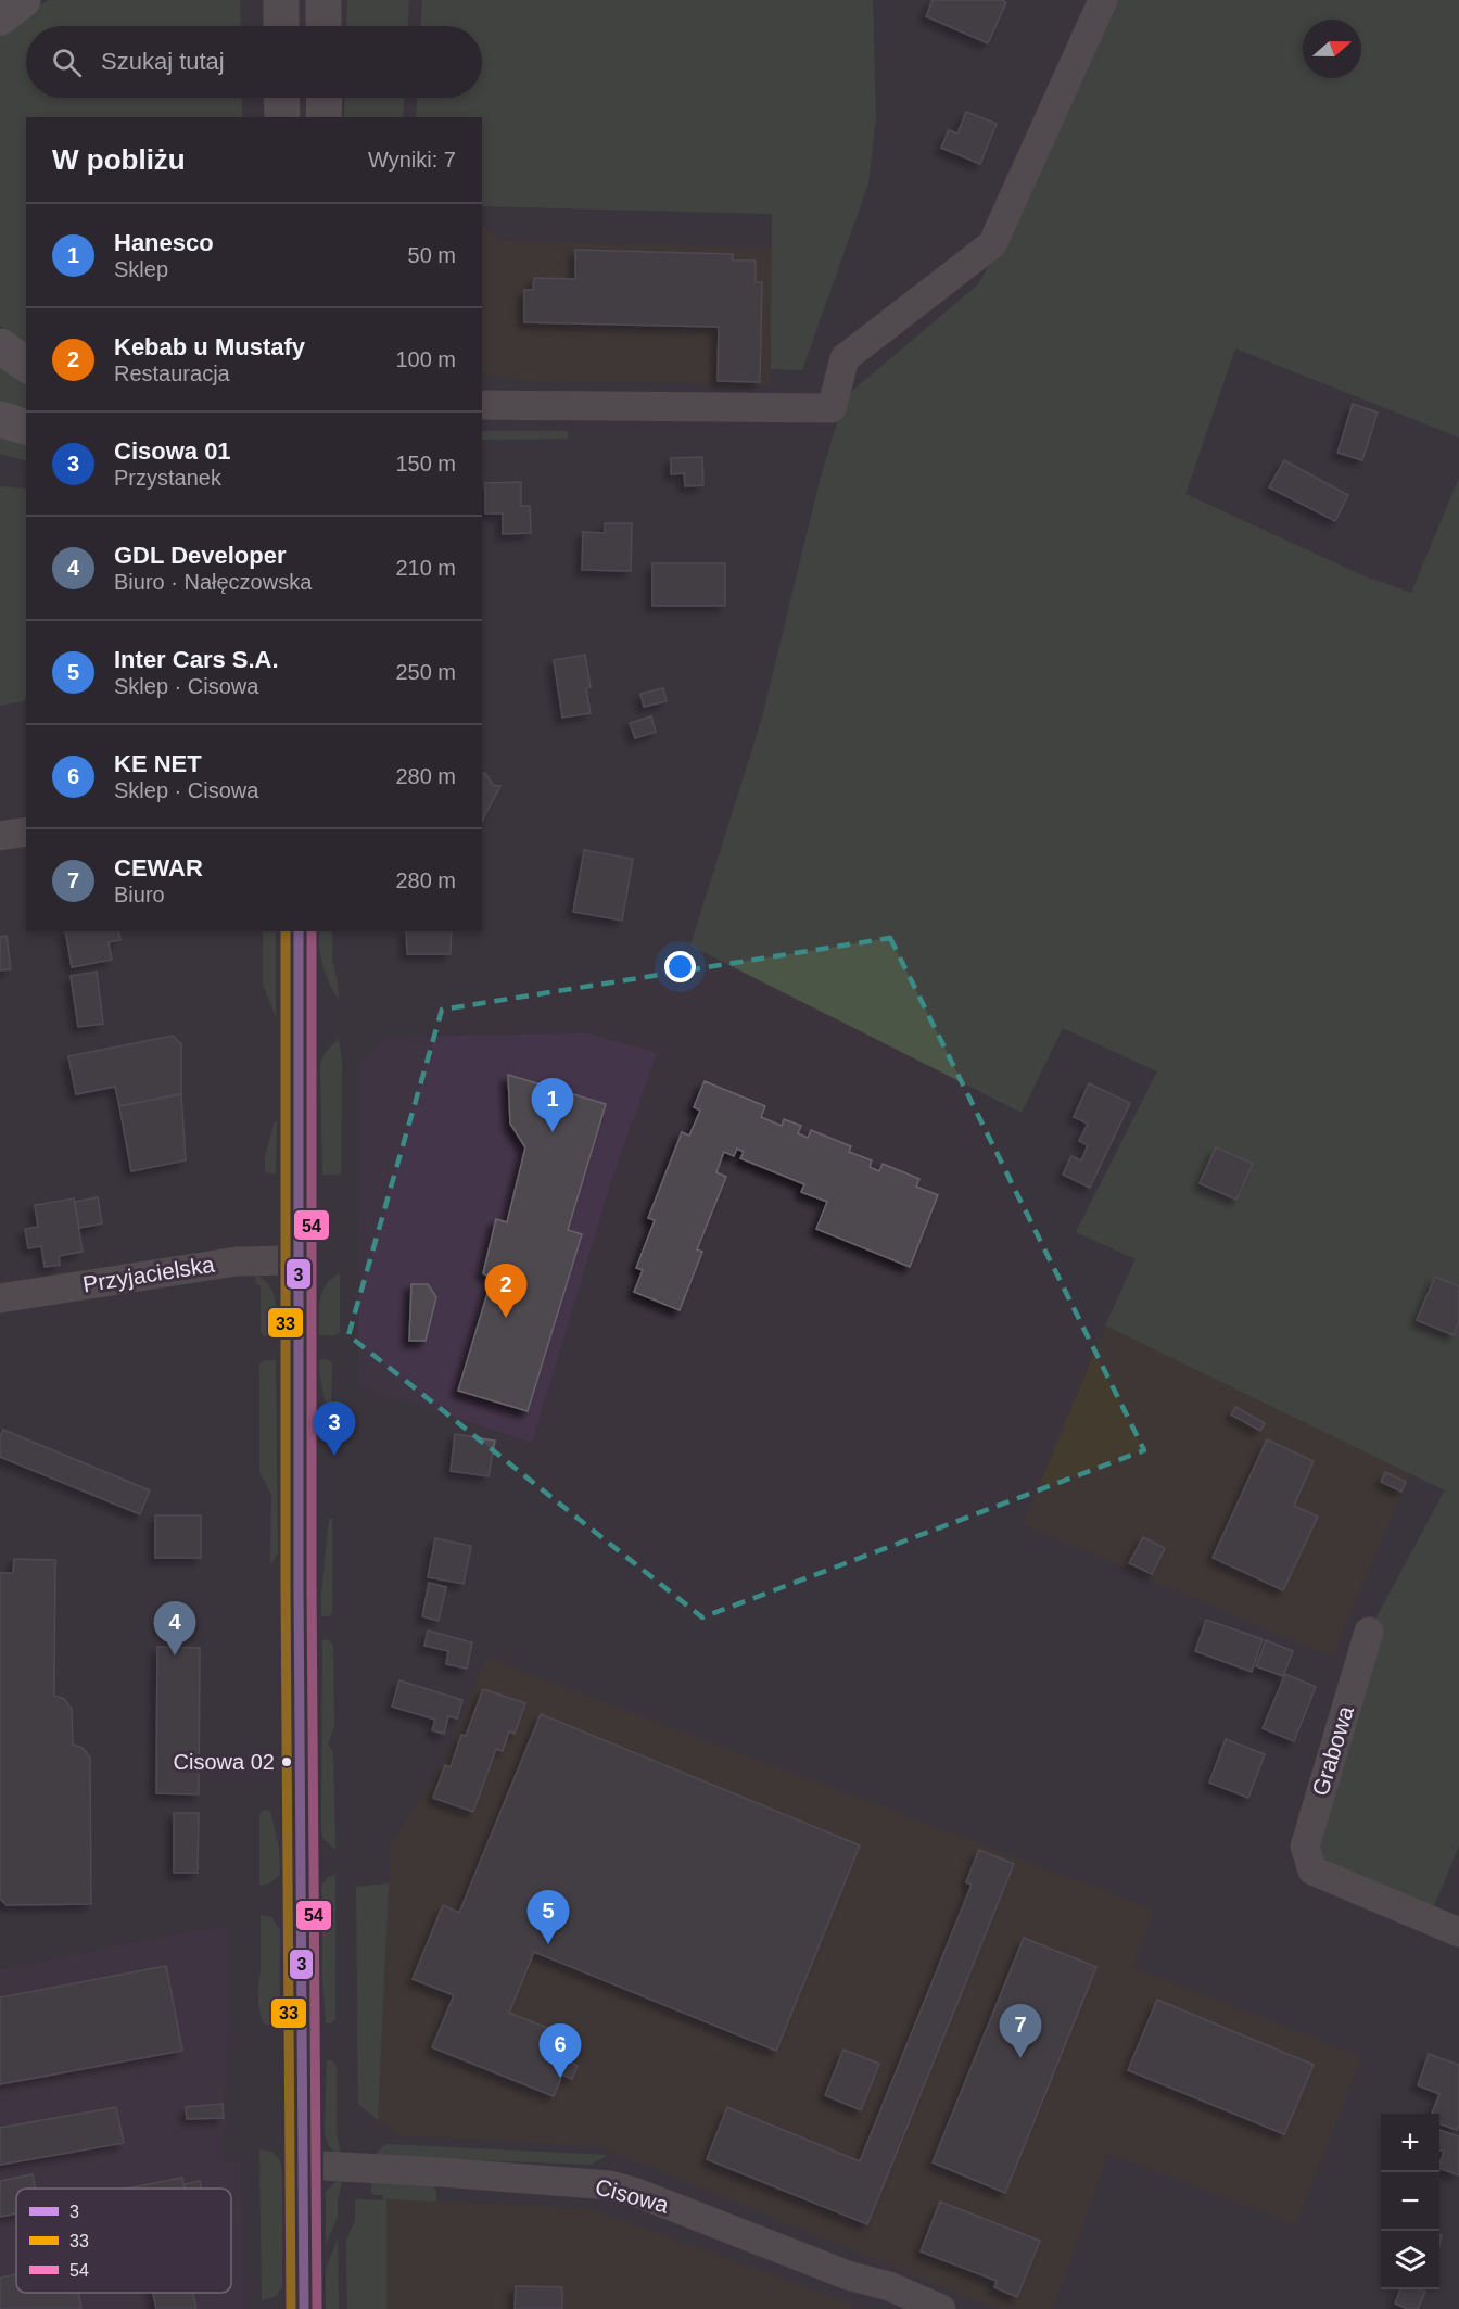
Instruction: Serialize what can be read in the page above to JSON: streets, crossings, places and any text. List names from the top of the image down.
{
  "streets": {
    "street": ["Przyjacielska", "Grabowa", "Cisowa"]
  },
  "places": ["Cisowa 02"],
  "lines": ["transit line 3", "transit line 33", "transit line 54"],
  "legend": ["3", "33", "54"],
  "north": "right",
  "page": {
    "search": "Szukaj tutaj",
    "heading": ["W pobliżu", "Wyniki: 7"],
    "list": [
      {
        "mark": "1",
        "name": "Hanesco",
        "note": "Sklep",
        "value": "50 m"
      },
      {
        "mark": "2",
        "name": "Kebab u Mustafy",
        "note": "Restauracja",
        "value": "100 m"
      },
      {
        "mark": "3",
        "name": "Cisowa 01",
        "note": "Przystanek",
        "value": "150 m"
      },
      {
        "mark": "4",
        "name": "GDL Developer",
        "note": "Biuro · Nałęczowska",
        "value": "210 m"
      },
      {
        "mark": "5",
        "name": "Inter Cars S.A.",
        "note": "Sklep · Cisowa",
        "value": "250 m"
      },
      {
        "mark": "6",
        "name": "KE NET",
        "note": "Sklep · Cisowa",
        "value": "280 m"
      },
      {
        "mark": "7",
        "name": "CEWAR",
        "note": "Biuro",
        "value": "280 m"
      }
    ],
    "pins": [
      "1",
      "2",
      "3",
      "4",
      "5",
      "7",
      "6"
    ],
    "map_buttons": ["+", "−"]
  }
}
